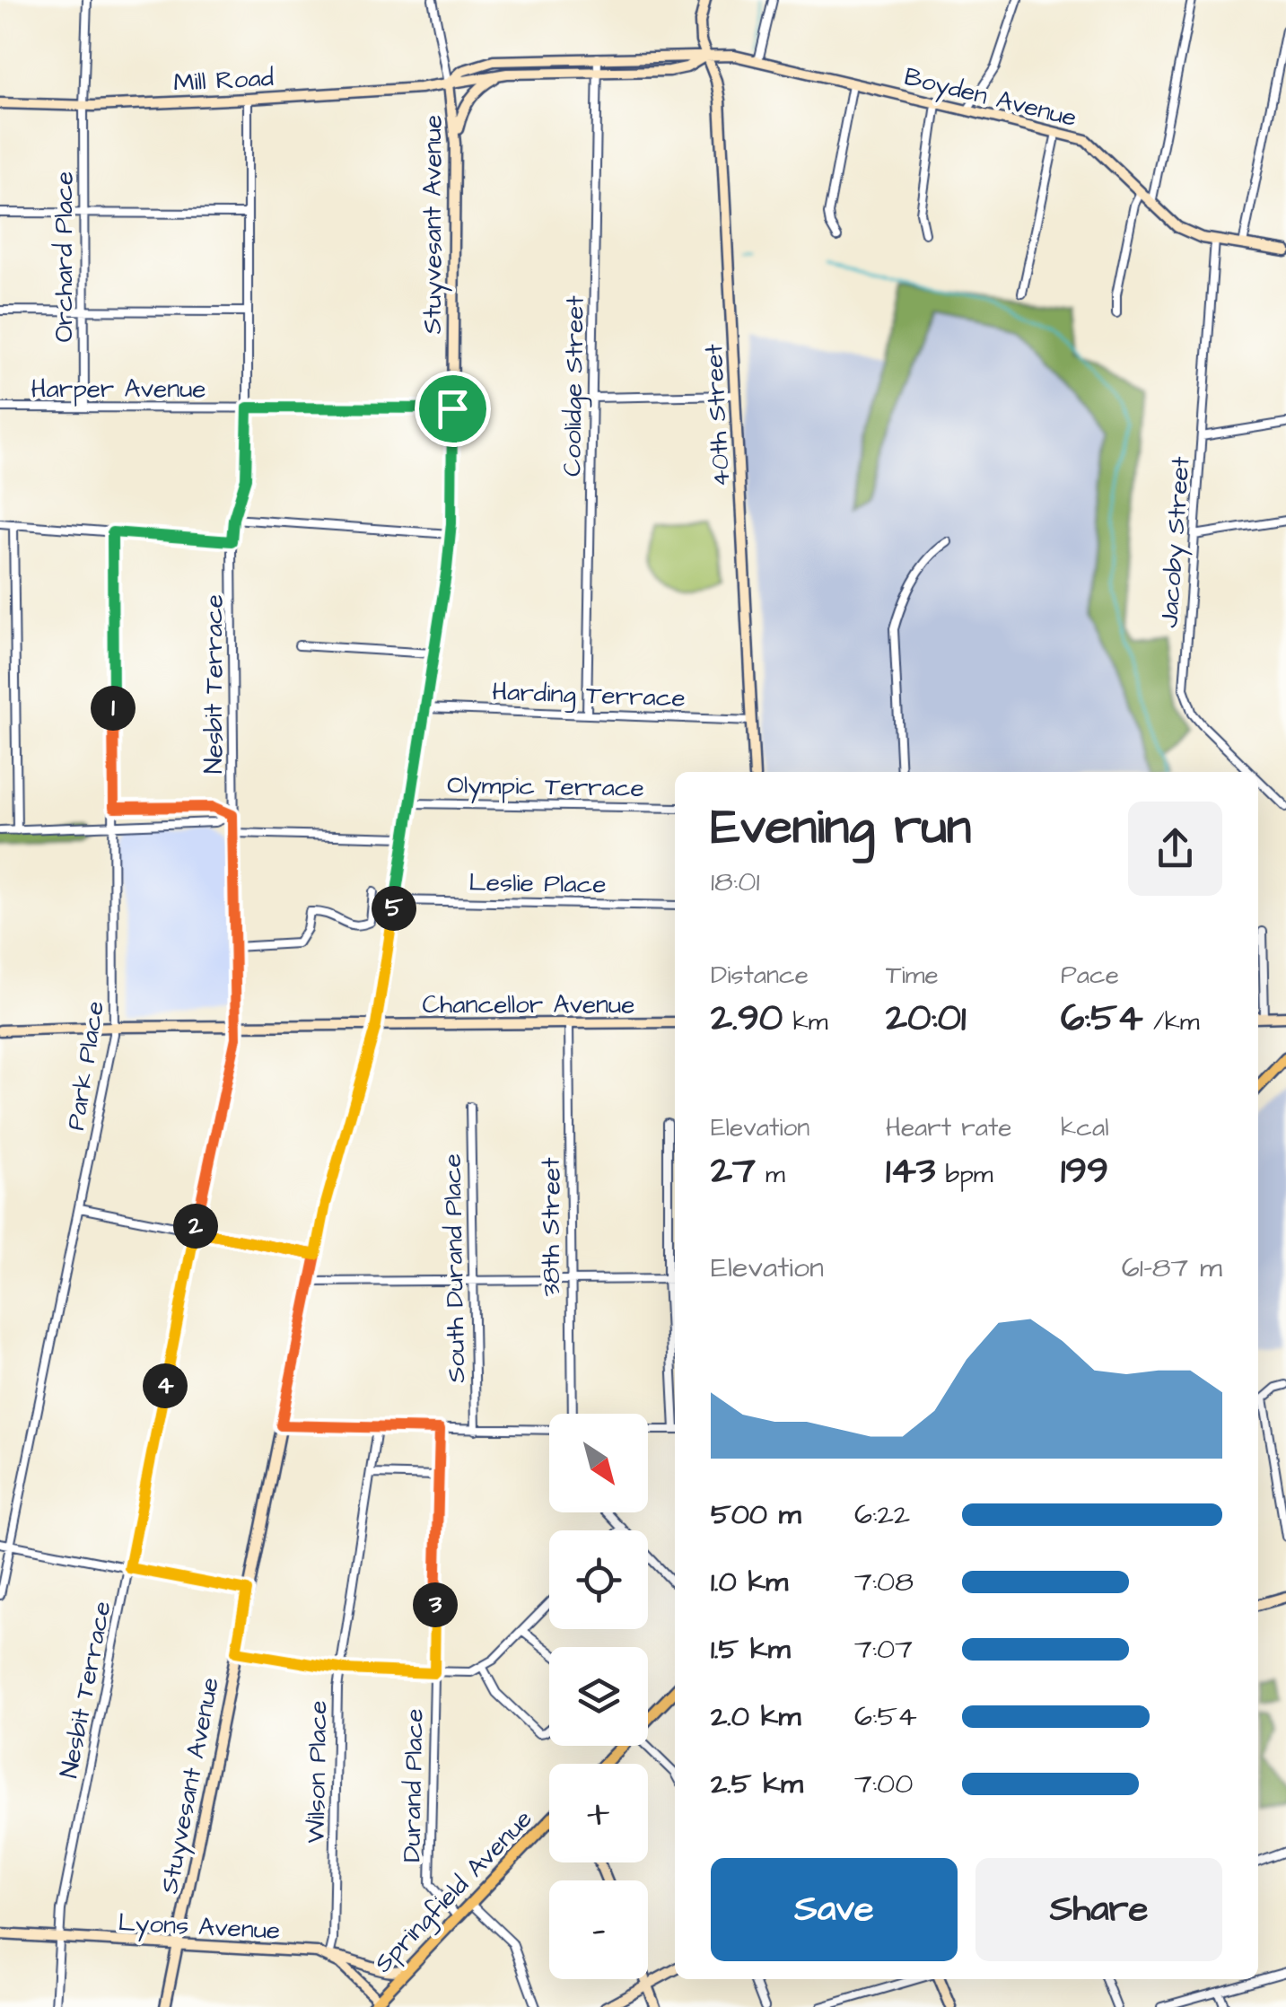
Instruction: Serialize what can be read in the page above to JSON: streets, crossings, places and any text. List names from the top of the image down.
{
  "streets": {
    "main road": [
      "Mill Road",
      "Boyden Avenue",
      "Stuyvesant Avenue",
      "40th Street",
      "Chancellor Avenue",
      "Springfield Avenue",
      "Lyons Avenue"
    ],
    "street": [
      "Orchard Place",
      "Coolidge Street",
      "Harper Avenue",
      "Jacoby Street",
      "Nesbit Terrace",
      "Harding Terrace",
      "Olympic Terrace",
      "Leslie Place",
      "Park Place",
      "38th Street",
      "South Durand Place",
      "Wilson Place",
      "Durand Place"
    ]
  },
  "crossings": [
    ["Mill Road", "Stuyvesant Avenue"],
    ["Mill Road", "Orchard Place"],
    ["Mill Road", "Nesbit Terrace"],
    ["Boyden Avenue", "Stuyvesant Avenue"],
    ["Boyden Avenue", "40th Street"],
    ["Boyden Avenue", "Jacoby Street"],
    ["Stuyvesant Avenue", "Coolidge Street"],
    ["Stuyvesant Avenue", "Harper Avenue"],
    ["Stuyvesant Avenue", "40th Street"],
    ["Stuyvesant Avenue", "Harding Terrace"],
    ["Stuyvesant Avenue", "Olympic Terrace"],
    ["Stuyvesant Avenue", "Leslie Place"],
    ["Stuyvesant Avenue", "Chancellor Avenue"],
    ["Stuyvesant Avenue", "Lyons Avenue"],
    ["Orchard Place", "Harper Avenue"],
    ["Coolidge Street", "Harding Terrace"],
    ["Harper Avenue", "Nesbit Terrace"],
    ["40th Street", "Harding Terrace"],
    ["Nesbit Terrace", "Chancellor Avenue"],
    ["Nesbit Terrace", "Lyons Avenue"],
    ["Chancellor Avenue", "Park Place"],
    ["Chancellor Avenue", "38th Street"],
    ["Wilson Place", "Lyons Avenue"],
    ["Durand Place", "Springfield Avenue"],
    ["Springfield Avenue", "Lyons Avenue"]
  ],
  "north": "bottom right",
  "page": {
    "pins": [
      "1",
      "5",
      "2",
      "4",
      "3"
    ],
    "heading": ["Evening run", "18:01"],
    "stats": [
      ["Distance", "2.90 km"],
      ["Time", "20:01"],
      ["Pace", "6:54 /km"],
      ["Elevation", "27 m"],
      ["Heart rate", "143 bpm"],
      ["kcal", "199"]
    ],
    "chart": ["Elevation", "61–87 m"],
    "map_buttons": ["+", "−"],
    "list": [
      {
        "name": "500 m",
        "note": "6:22"
      },
      {
        "name": "1.0 km",
        "note": "7:08"
      },
      {
        "name": "1.5 km",
        "note": "7:07"
      },
      {
        "name": "2.0 km",
        "note": "6:54"
      },
      {
        "name": "2.5 km",
        "note": "7:00"
      }
    ],
    "buttons": ["Save", "Share"]
  }
}
